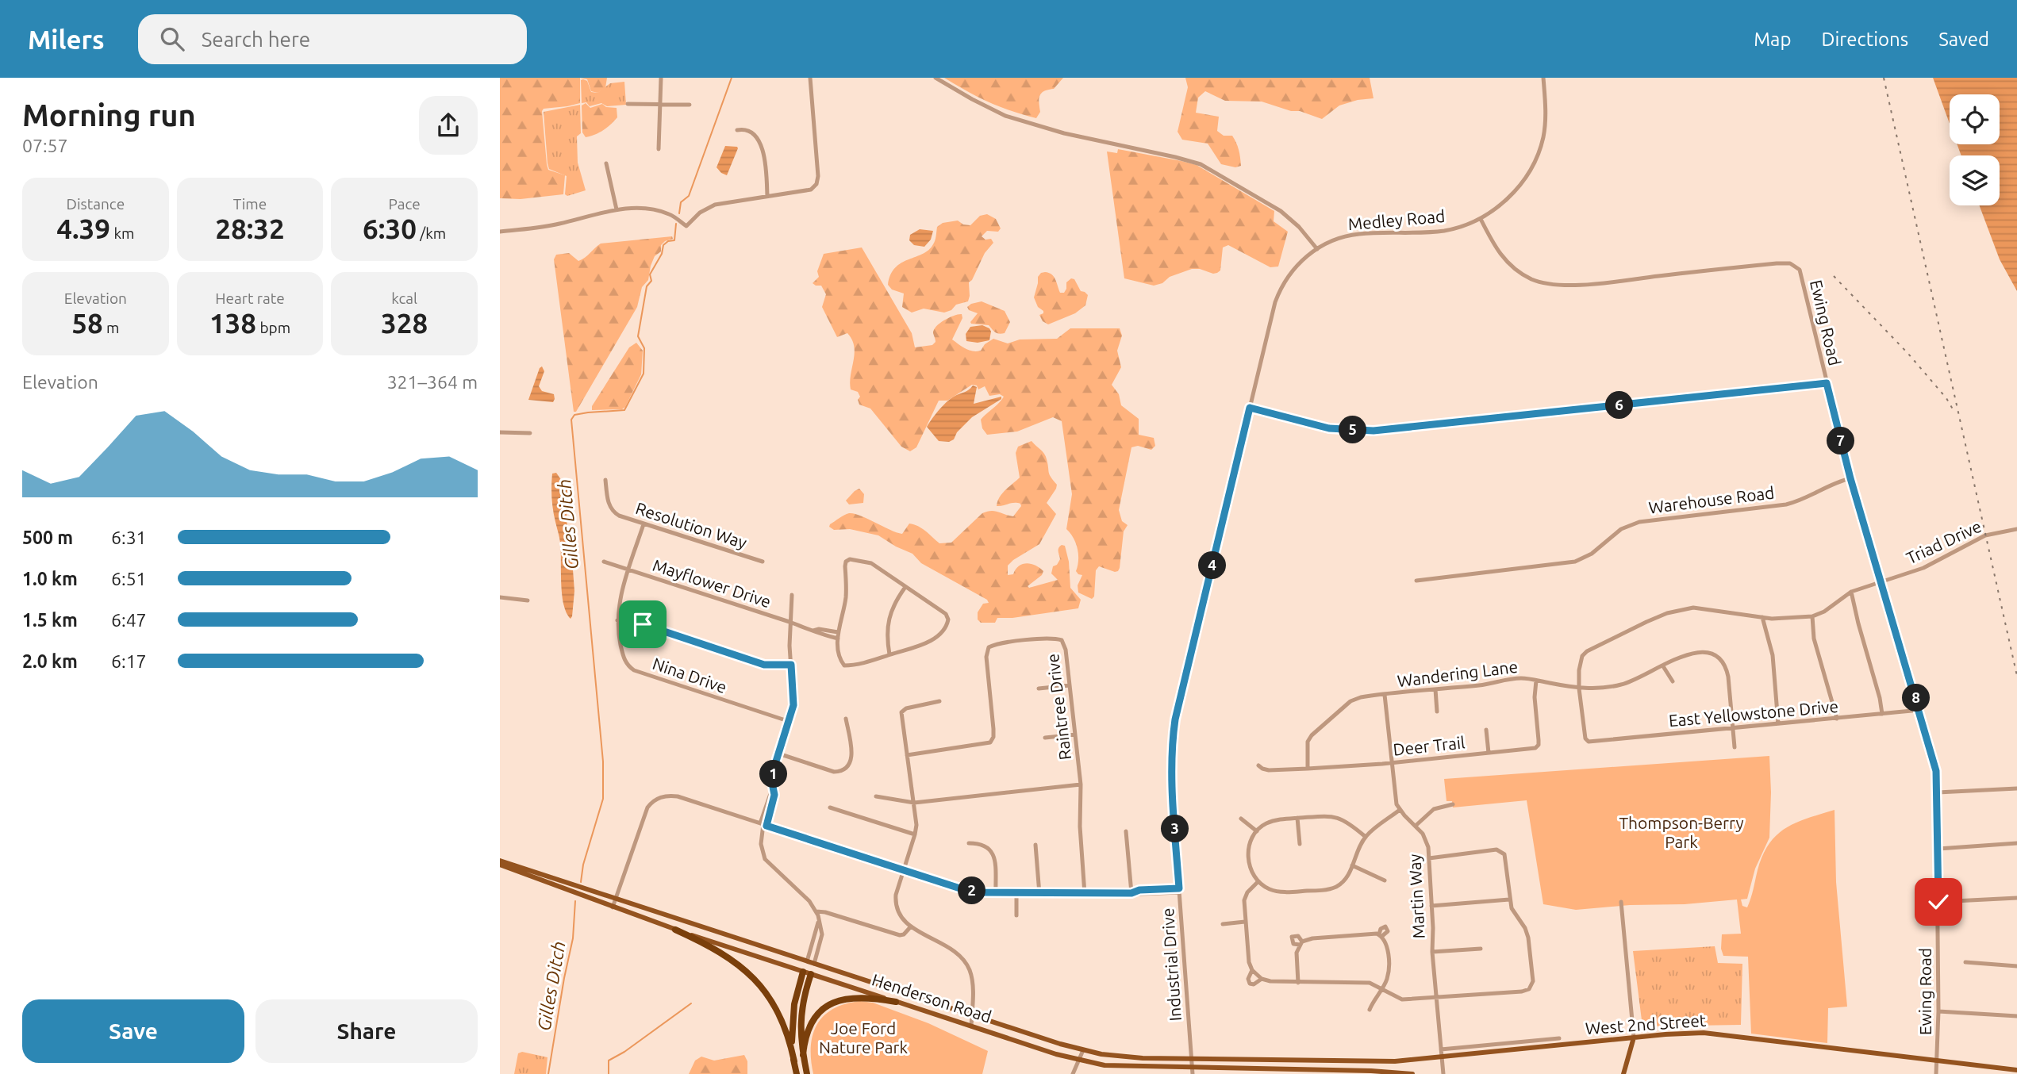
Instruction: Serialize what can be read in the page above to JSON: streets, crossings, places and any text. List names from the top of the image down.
{
  "streets": {
    "main road": ["Henderson Road", "West 2nd Street"],
    "street": [
      "Medley Road",
      "Ewing Road",
      "Warehouse Road",
      "Resolution Way",
      "Triad Drive",
      "Mayflower Drive",
      "Wandering Lane",
      "Nina Drive",
      "Raintree Drive",
      "East Yellowstone Drive",
      "Deer Trail",
      "Martin Way",
      "Industrial Drive"
    ]
  },
  "crossings": [
    ["Medley Road", "Ewing Road"],
    ["Medley Road", "Industrial Drive"],
    ["Ewing Road", "Warehouse Road"],
    ["Ewing Road", "Triad Drive"],
    ["Ewing Road", "East Yellowstone Drive"],
    ["Ewing Road", "West 2nd Street"],
    ["Resolution Way", "Nina Drive"],
    ["Mayflower Drive", "Nina Drive"],
    ["Wandering Lane", "East Yellowstone Drive"],
    ["Wandering Lane", "Deer Trail"],
    ["Martin Way", "West 2nd Street"],
    ["Industrial Drive", "Henderson Road"],
    ["Henderson Road", "West 2nd Street"]
  ],
  "water": ["Gilles Ditch"],
  "parks": ["Thompson-Berry Park", "Joe Ford Nature Park"],
  "page": {
    "header": "Milers",
    "search": "Search here",
    "nav": ["Map", "Directions", "Saved"],
    "heading": ["Morning run", "07:57"],
    "stats": [
      ["Distance", "4.39 km"],
      ["Time", "28:32"],
      ["Pace", "6:30 /km"],
      ["Elevation", "58 m"],
      ["Heart rate", "138 bpm"],
      ["kcal", "328"]
    ],
    "chart": ["Elevation", "321–364 m"],
    "pins": [
      "6",
      "5",
      "7",
      "4",
      "8",
      "1",
      "3",
      "2"
    ],
    "list": [
      {
        "name": "500 m",
        "note": "6:31"
      },
      {
        "name": "1.0 km",
        "note": "6:51"
      },
      {
        "name": "1.5 km",
        "note": "6:47"
      },
      {
        "name": "2.0 km",
        "note": "6:17"
      }
    ],
    "buttons": ["Save", "Share"]
  }
}
